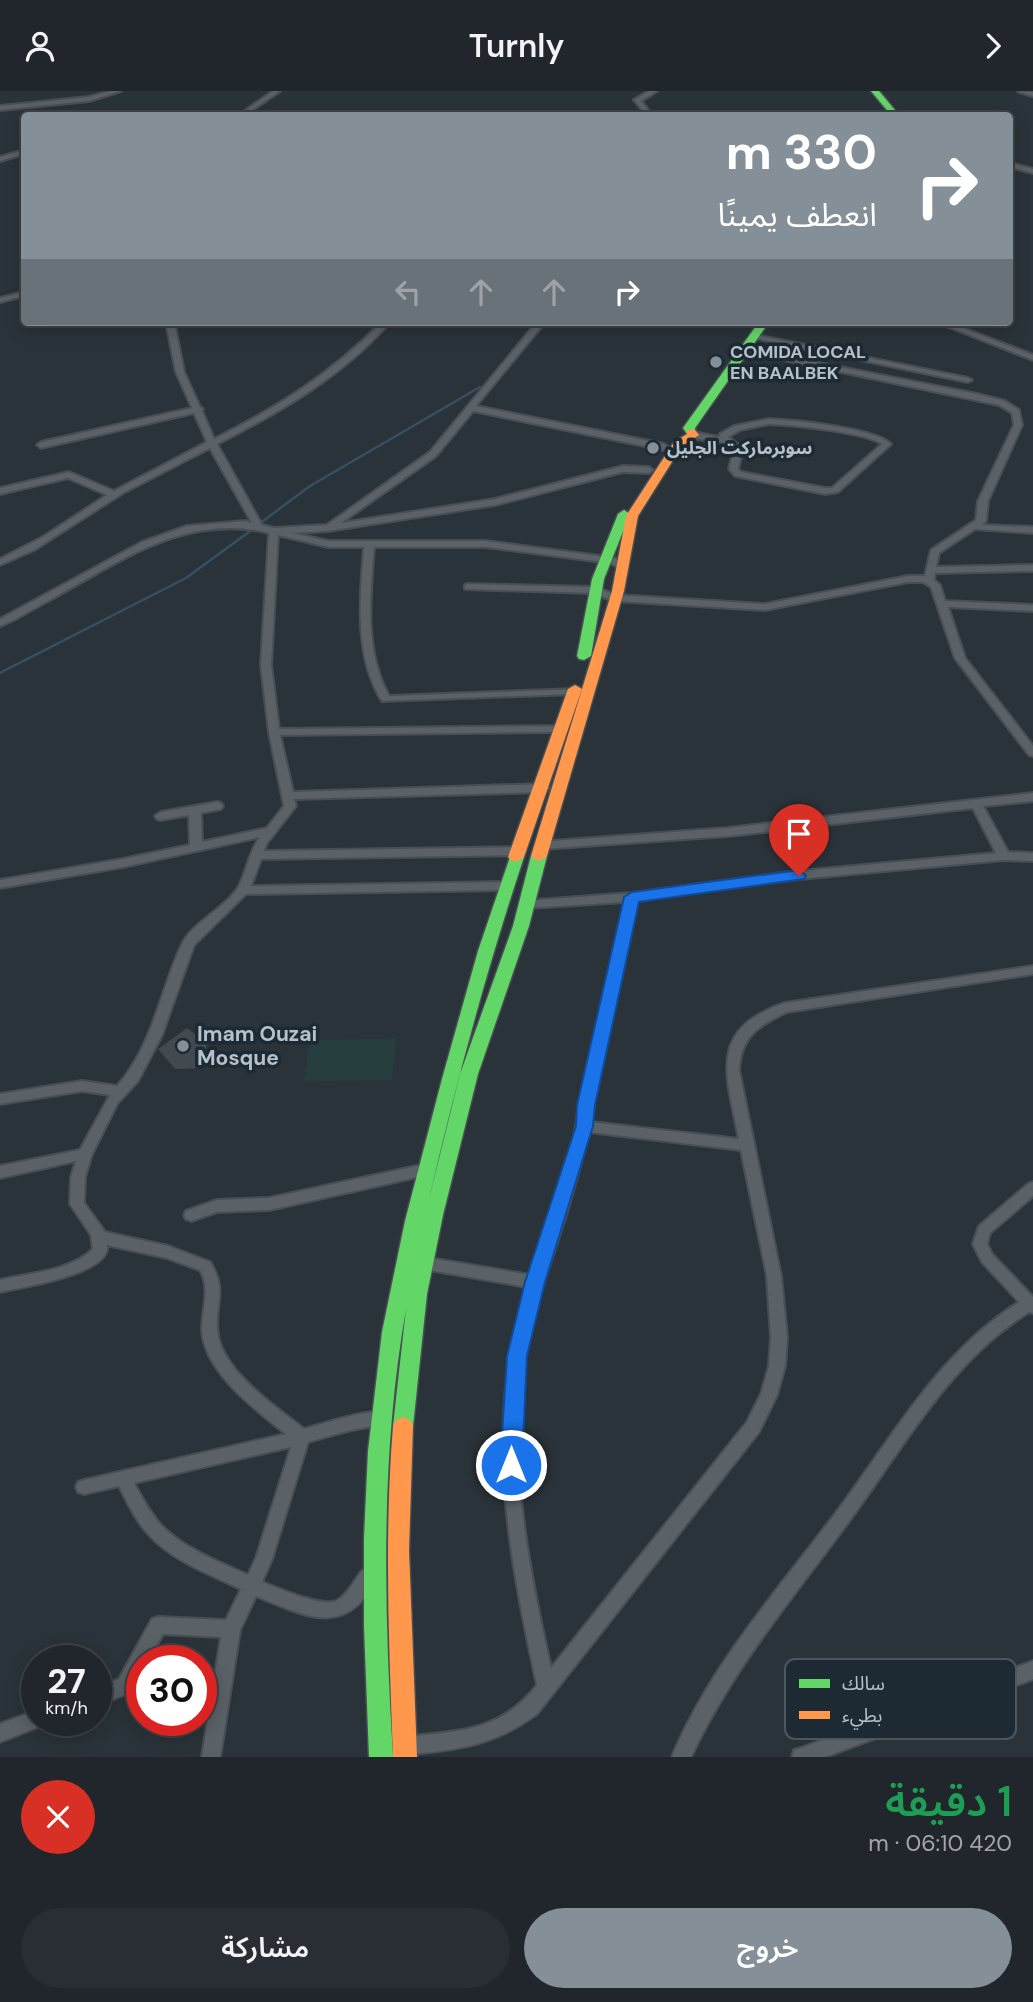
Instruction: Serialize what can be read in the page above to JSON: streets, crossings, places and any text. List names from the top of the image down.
{
  "places": ["COMIDA LOCAL EN BAALBEK", "سوبرماركت الجليل", "Imam Ouzai Mosque"],
  "legend": ["سالك", "بطيء"],
  "page": {
    "header": "Turnly",
    "turn": ["330 m", "انعطف يمينًا"],
    "speed": "27 km/h",
    "limit": "30",
    "heading": ["1 دقيقة", "420 m · 06:10"],
    "buttons": ["خروج", "مشاركة"]
  }
}
